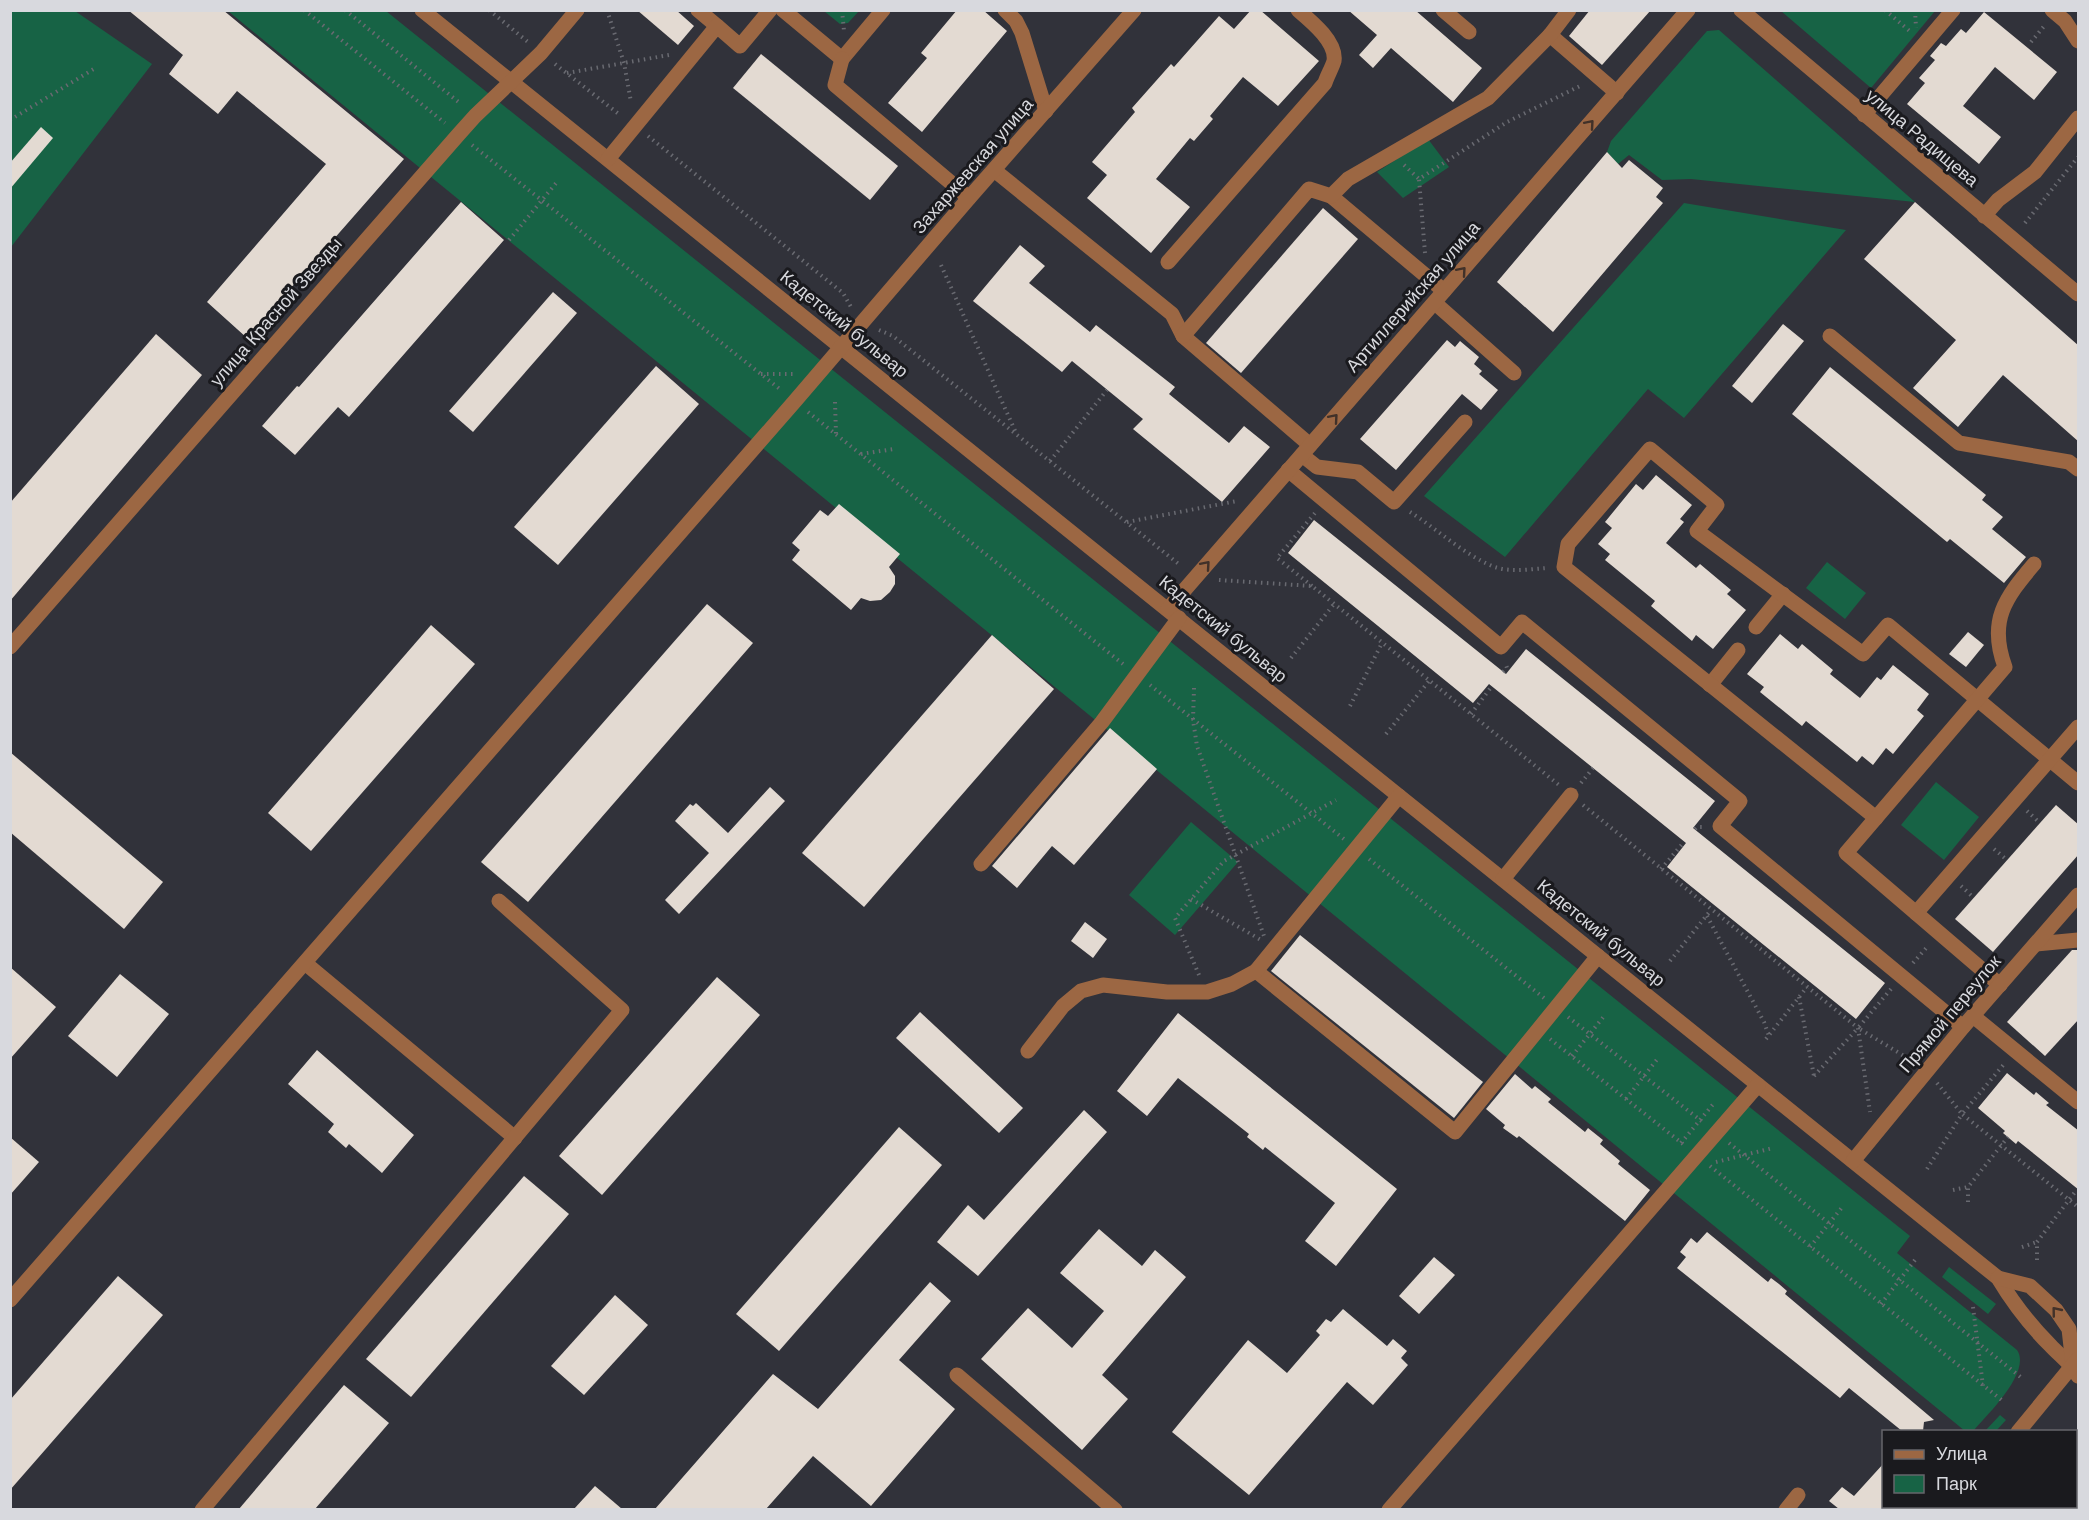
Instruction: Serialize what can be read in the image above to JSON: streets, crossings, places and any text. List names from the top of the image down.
{
  "streets": {
    "street": [
      "улица Радищева",
      "Захаржевская улица",
      "Артиллерийская улица",
      "улица Красной Звезды",
      "Кадетский бульвар",
      "Прямой переулок"
    ]
  },
  "crossings": [
    ["Захаржевская улица", "Кадетский бульвар"],
    ["Артиллерийская улица", "Кадетский бульвар"],
    ["улица Красной Звезды", "Кадетский бульвар"],
    ["Кадетский бульвар", "Прямой переулок"]
  ],
  "legend": ["Улица", "Парк"]
}
